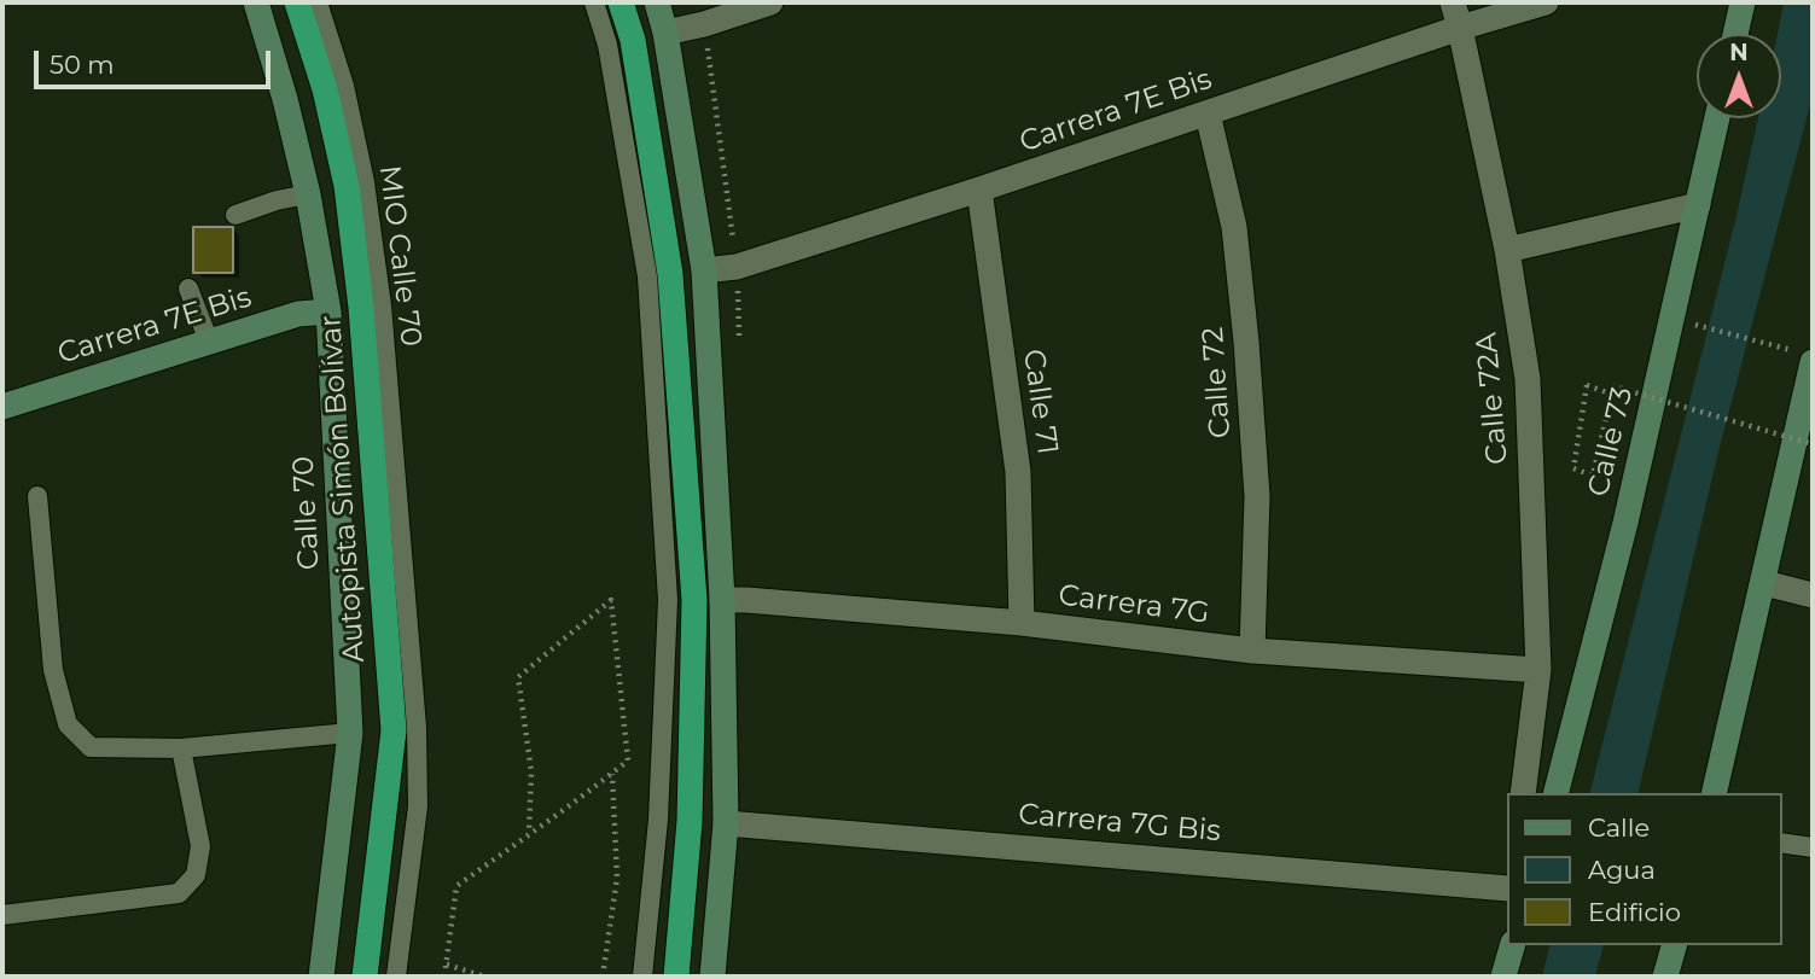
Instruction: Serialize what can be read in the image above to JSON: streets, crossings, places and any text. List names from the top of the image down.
{
  "streets": {
    "highway": ["Autopista Simón Bolívar"],
    "street": [
      "Carrera 7E Bis",
      "Calle 72",
      "Calle 72A",
      "Calle 71",
      "Calle 73",
      "Calle 70",
      "Carrera 7G",
      "Carrera 7G Bis"
    ],
    "lane": ["MIO Calle 70"]
  },
  "crossings": [
    ["Carrera 7E Bis", "Calle 72"],
    ["Carrera 7E Bis", "Calle 72A"],
    ["Carrera 7E Bis", "Calle 71"],
    ["Carrera 7E Bis", "Calle 70"],
    ["Calle 72", "Carrera 7G"],
    ["Calle 72A", "Carrera 7G"],
    ["Calle 71", "Carrera 7G"]
  ],
  "legend": ["Calle", "Agua", "Edificio"],
  "scale_bar": "50 m",
  "north": "top"
}
